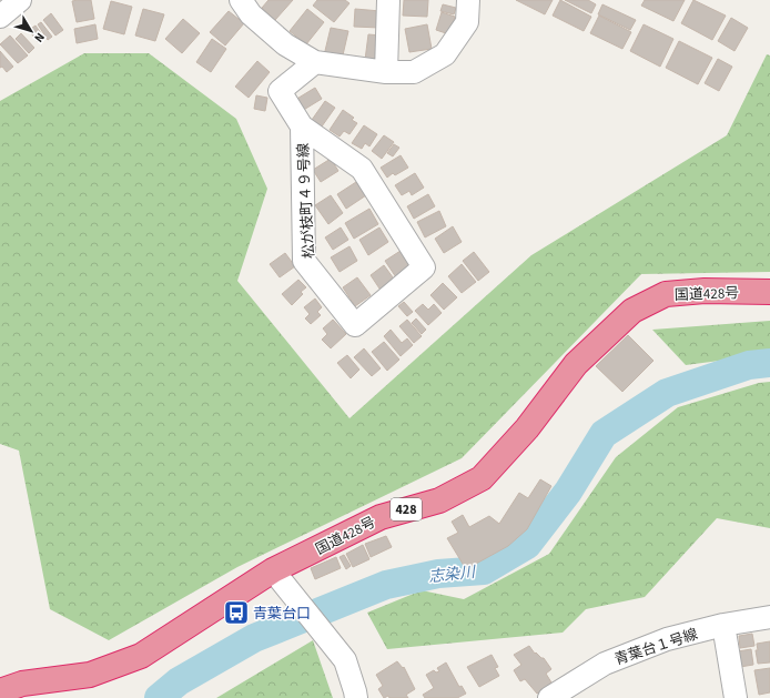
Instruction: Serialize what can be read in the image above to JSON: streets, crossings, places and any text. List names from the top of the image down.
{
  "streets": {
    "highway": ["国道428号", "428"],
    "street": ["松が枝町４９号線", "青葉台１号線"]
  },
  "water": ["志染川"],
  "places": {
    "bus stop": ["青葉台口"]
  },
  "north": "bottom right"
}
